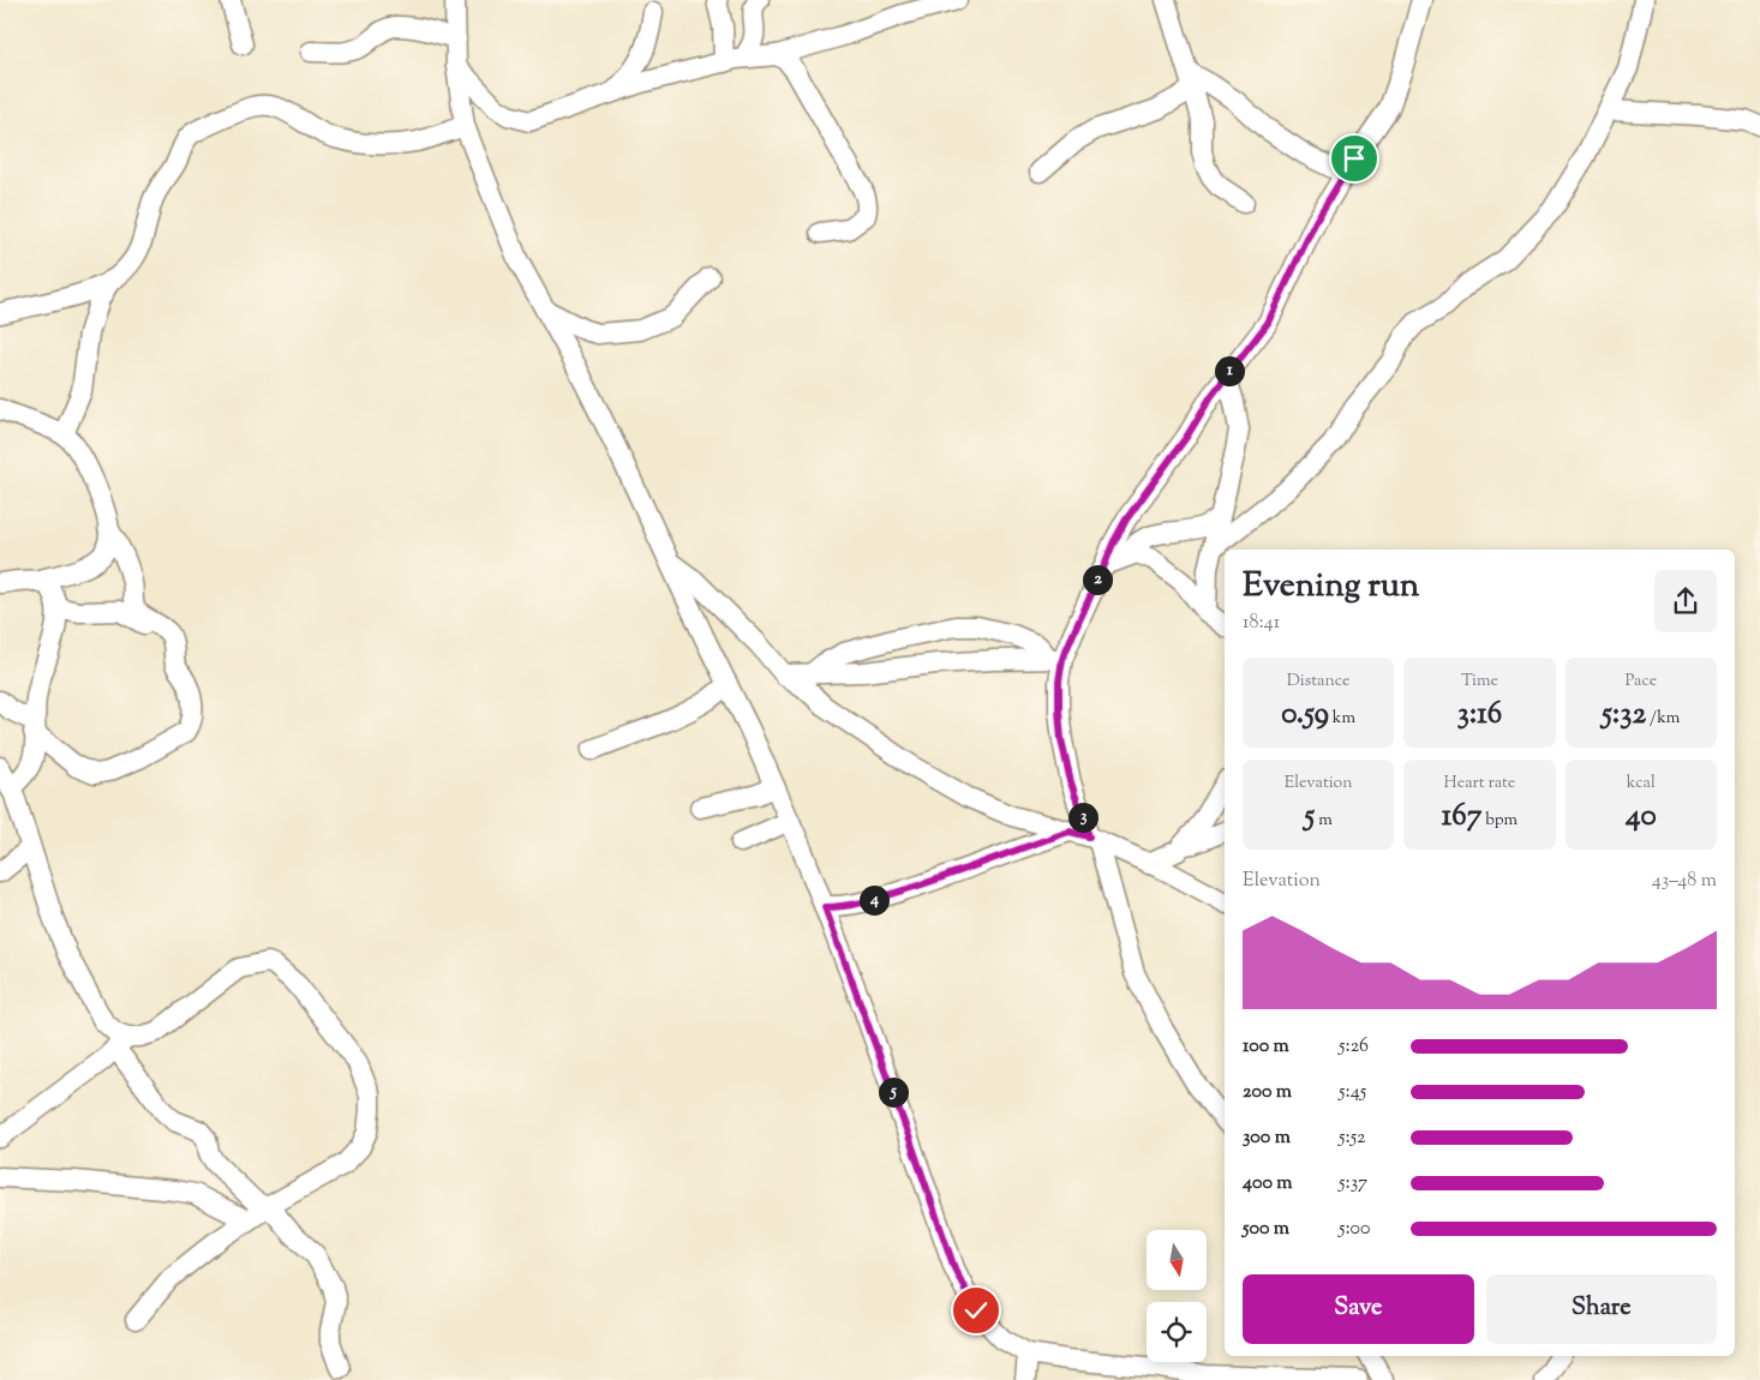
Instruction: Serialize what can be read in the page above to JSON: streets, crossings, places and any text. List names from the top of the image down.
{
  "north": "bottom",
  "page": {
    "pins": [
      "1",
      "2",
      "3",
      "4",
      "5"
    ],
    "heading": ["Evening run", "18:41"],
    "stats": [
      ["Distance", "0.59 km"],
      ["Time", "3:16"],
      ["Pace", "5:32 /km"],
      ["Elevation", "5 m"],
      ["Heart rate", "167 bpm"],
      ["kcal", "40"]
    ],
    "chart": ["Elevation", "43–48 m"],
    "list": [
      {
        "name": "100 m",
        "note": "5:26"
      },
      {
        "name": "200 m",
        "note": "5:45"
      },
      {
        "name": "300 m",
        "note": "5:52"
      },
      {
        "name": "400 m",
        "note": "5:37"
      },
      {
        "name": "500 m",
        "note": "5:00"
      }
    ],
    "buttons": ["Save", "Share"]
  }
}
